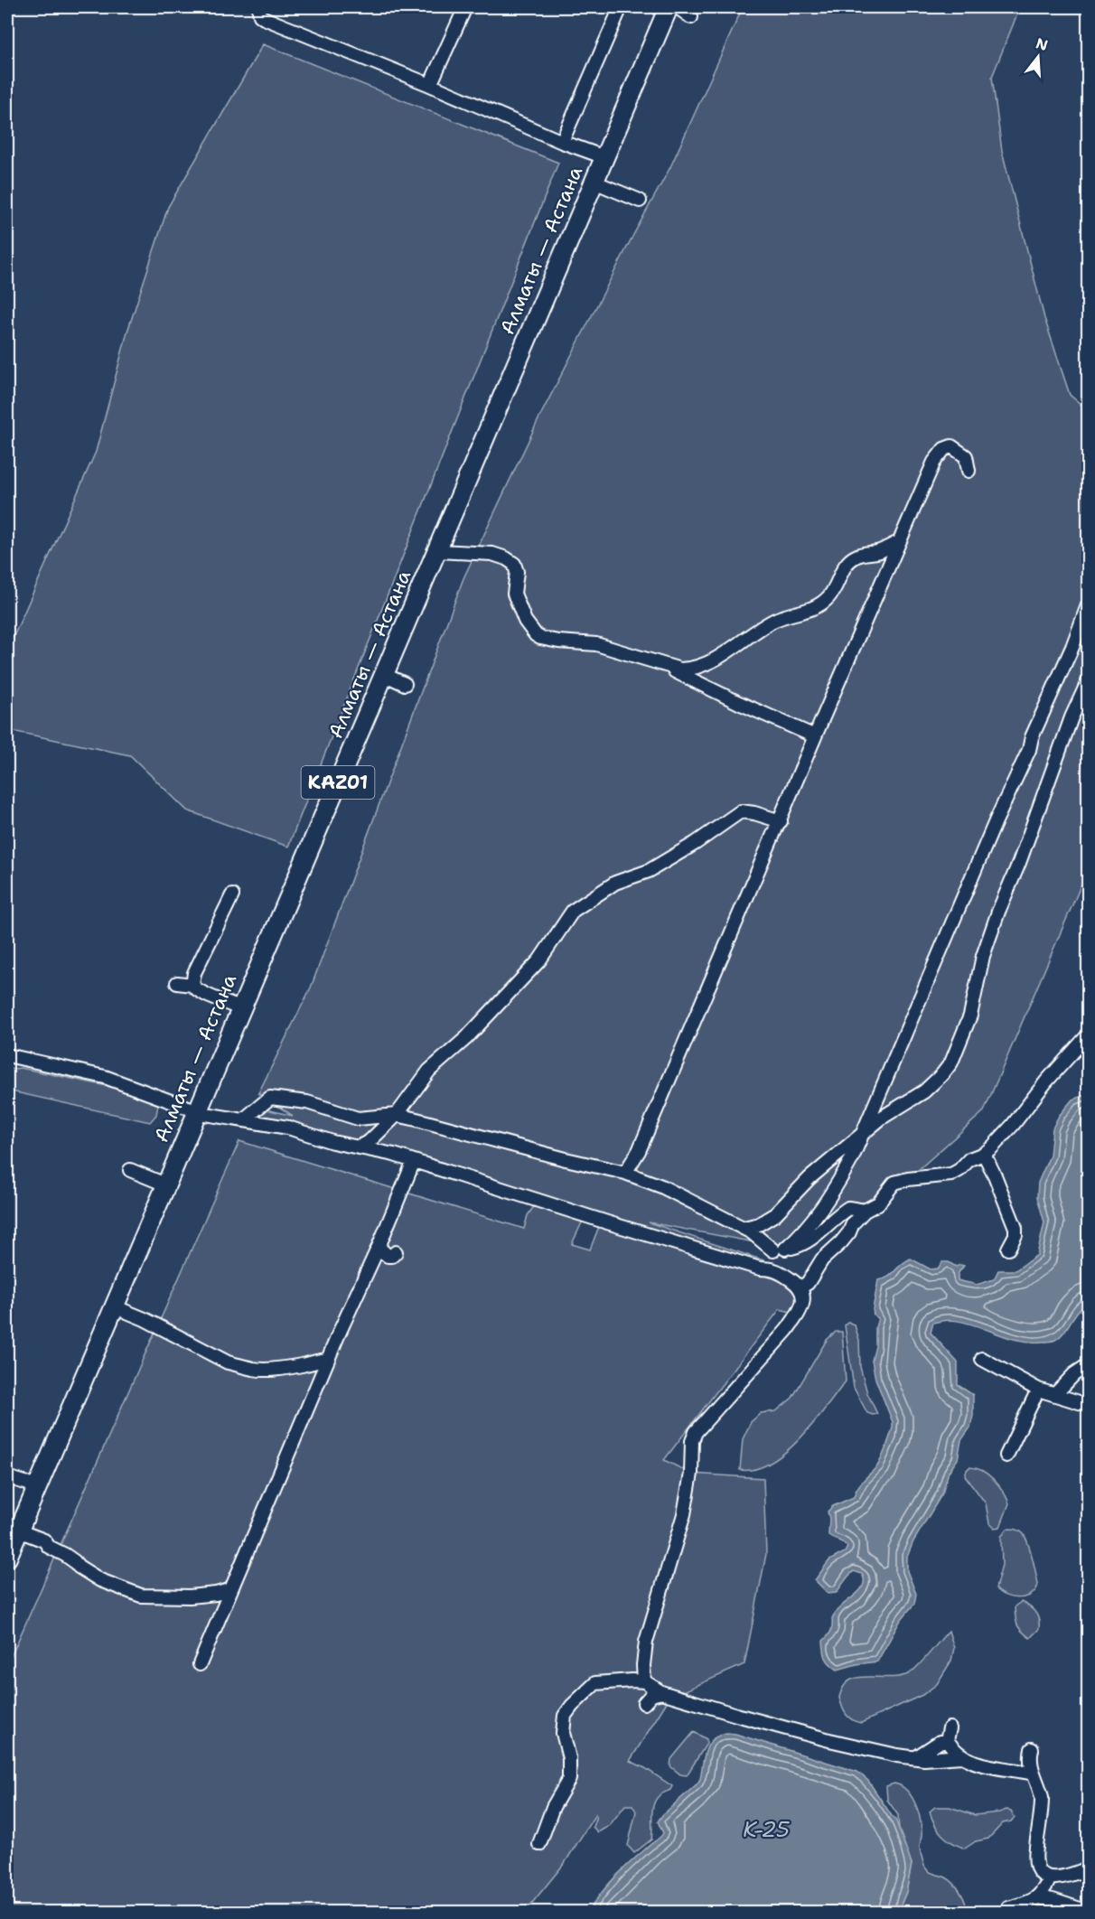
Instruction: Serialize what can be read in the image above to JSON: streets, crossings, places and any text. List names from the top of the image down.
{
  "streets": {
    "highway": ["Алматы — Астана", "KАZ01"]
  },
  "water": ["К-25"],
  "north": "top"
}
